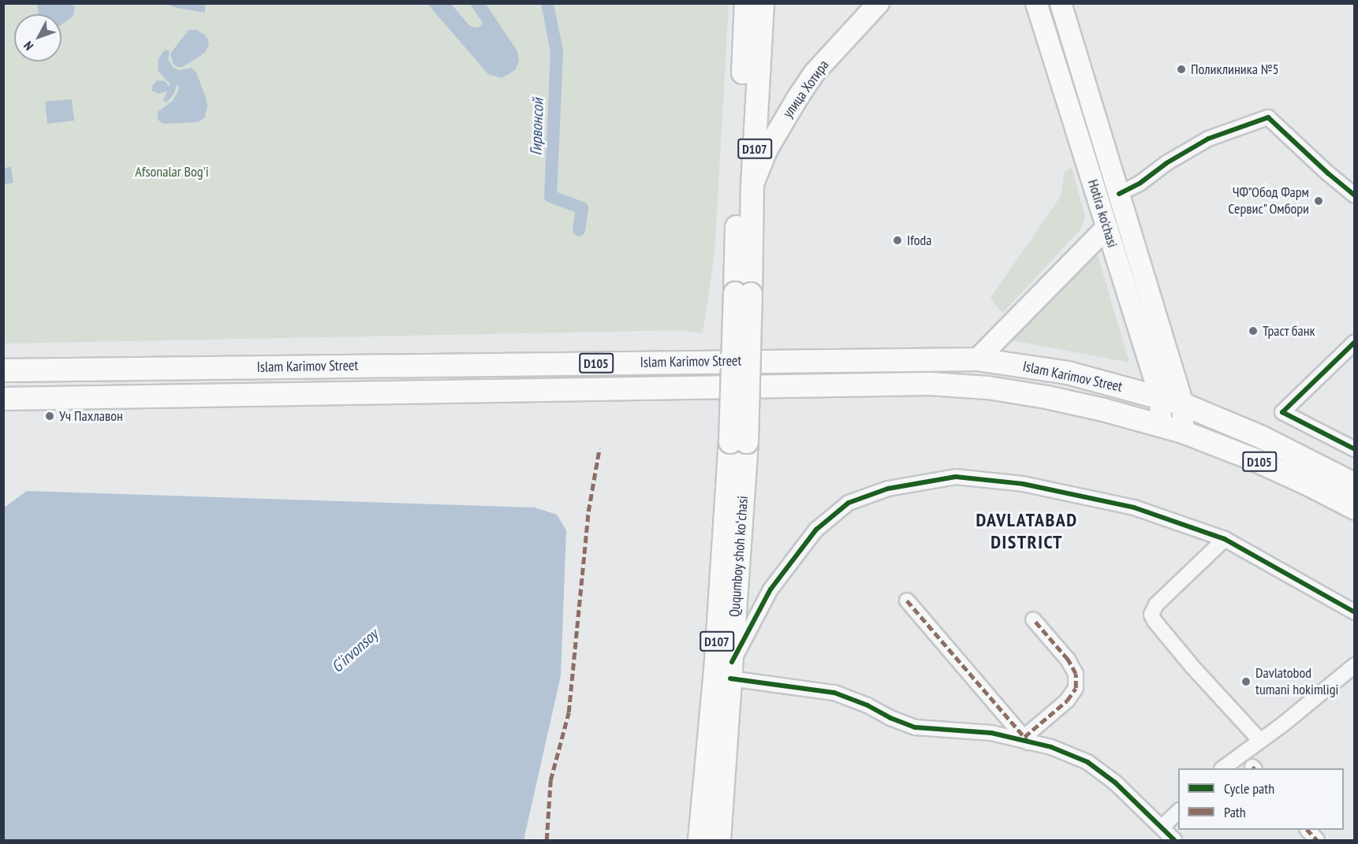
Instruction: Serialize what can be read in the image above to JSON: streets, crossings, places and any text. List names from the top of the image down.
{
  "streets": {
    "main road": [
      "улица Хотира",
      "D107",
      "Hotira ko'chasi",
      "Islam Karimov Street",
      "D105",
      "Ququmboy shoh koʻchasi"
    ]
  },
  "crossings": [
    ["улица Хотира", "D107"],
    ["D107", "Ququmboy shoh koʻchasi"],
    ["Hotira ko'chasi", "Islam Karimov Street"]
  ],
  "districts": ["DAVLATABAD DISTRICT"],
  "water": ["Гирвонсой", "G‘irvonsoy"],
  "parks": ["Afsonalar Bog'i"],
  "places": [
    "Поликлиника №5",
    "ЧФ\"Обод Фарм Сервис\" Омбори",
    "Ifoda",
    "Траст банк",
    "Уч Пахлавон",
    "Davlatobod tumani hokimligi"
  ],
  "legend": ["Cycle path", "Path"],
  "north": "bottom left"
}
